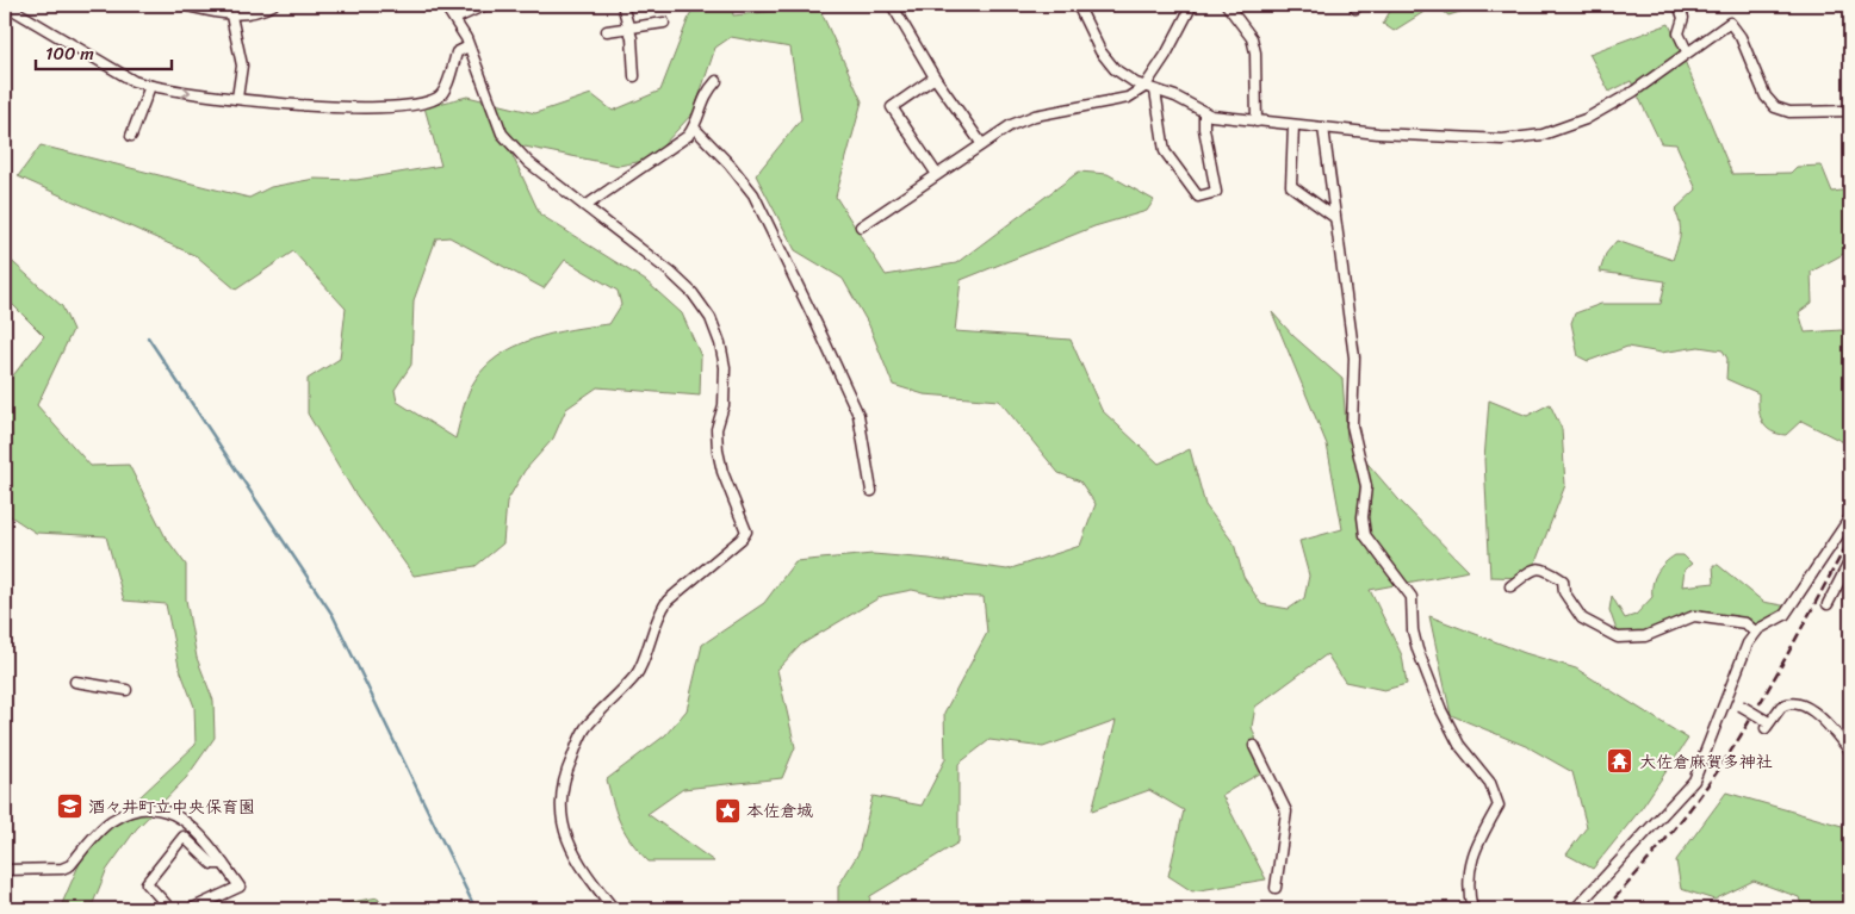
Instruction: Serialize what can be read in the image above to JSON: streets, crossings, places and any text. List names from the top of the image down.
{
  "places": {
    "temple": ["大佐倉麻賀多神社"],
    "school or university": ["酒々井町立中央保育園"],
    "place": ["本佐倉城"]
  },
  "scale_bar": "100 m"
}
